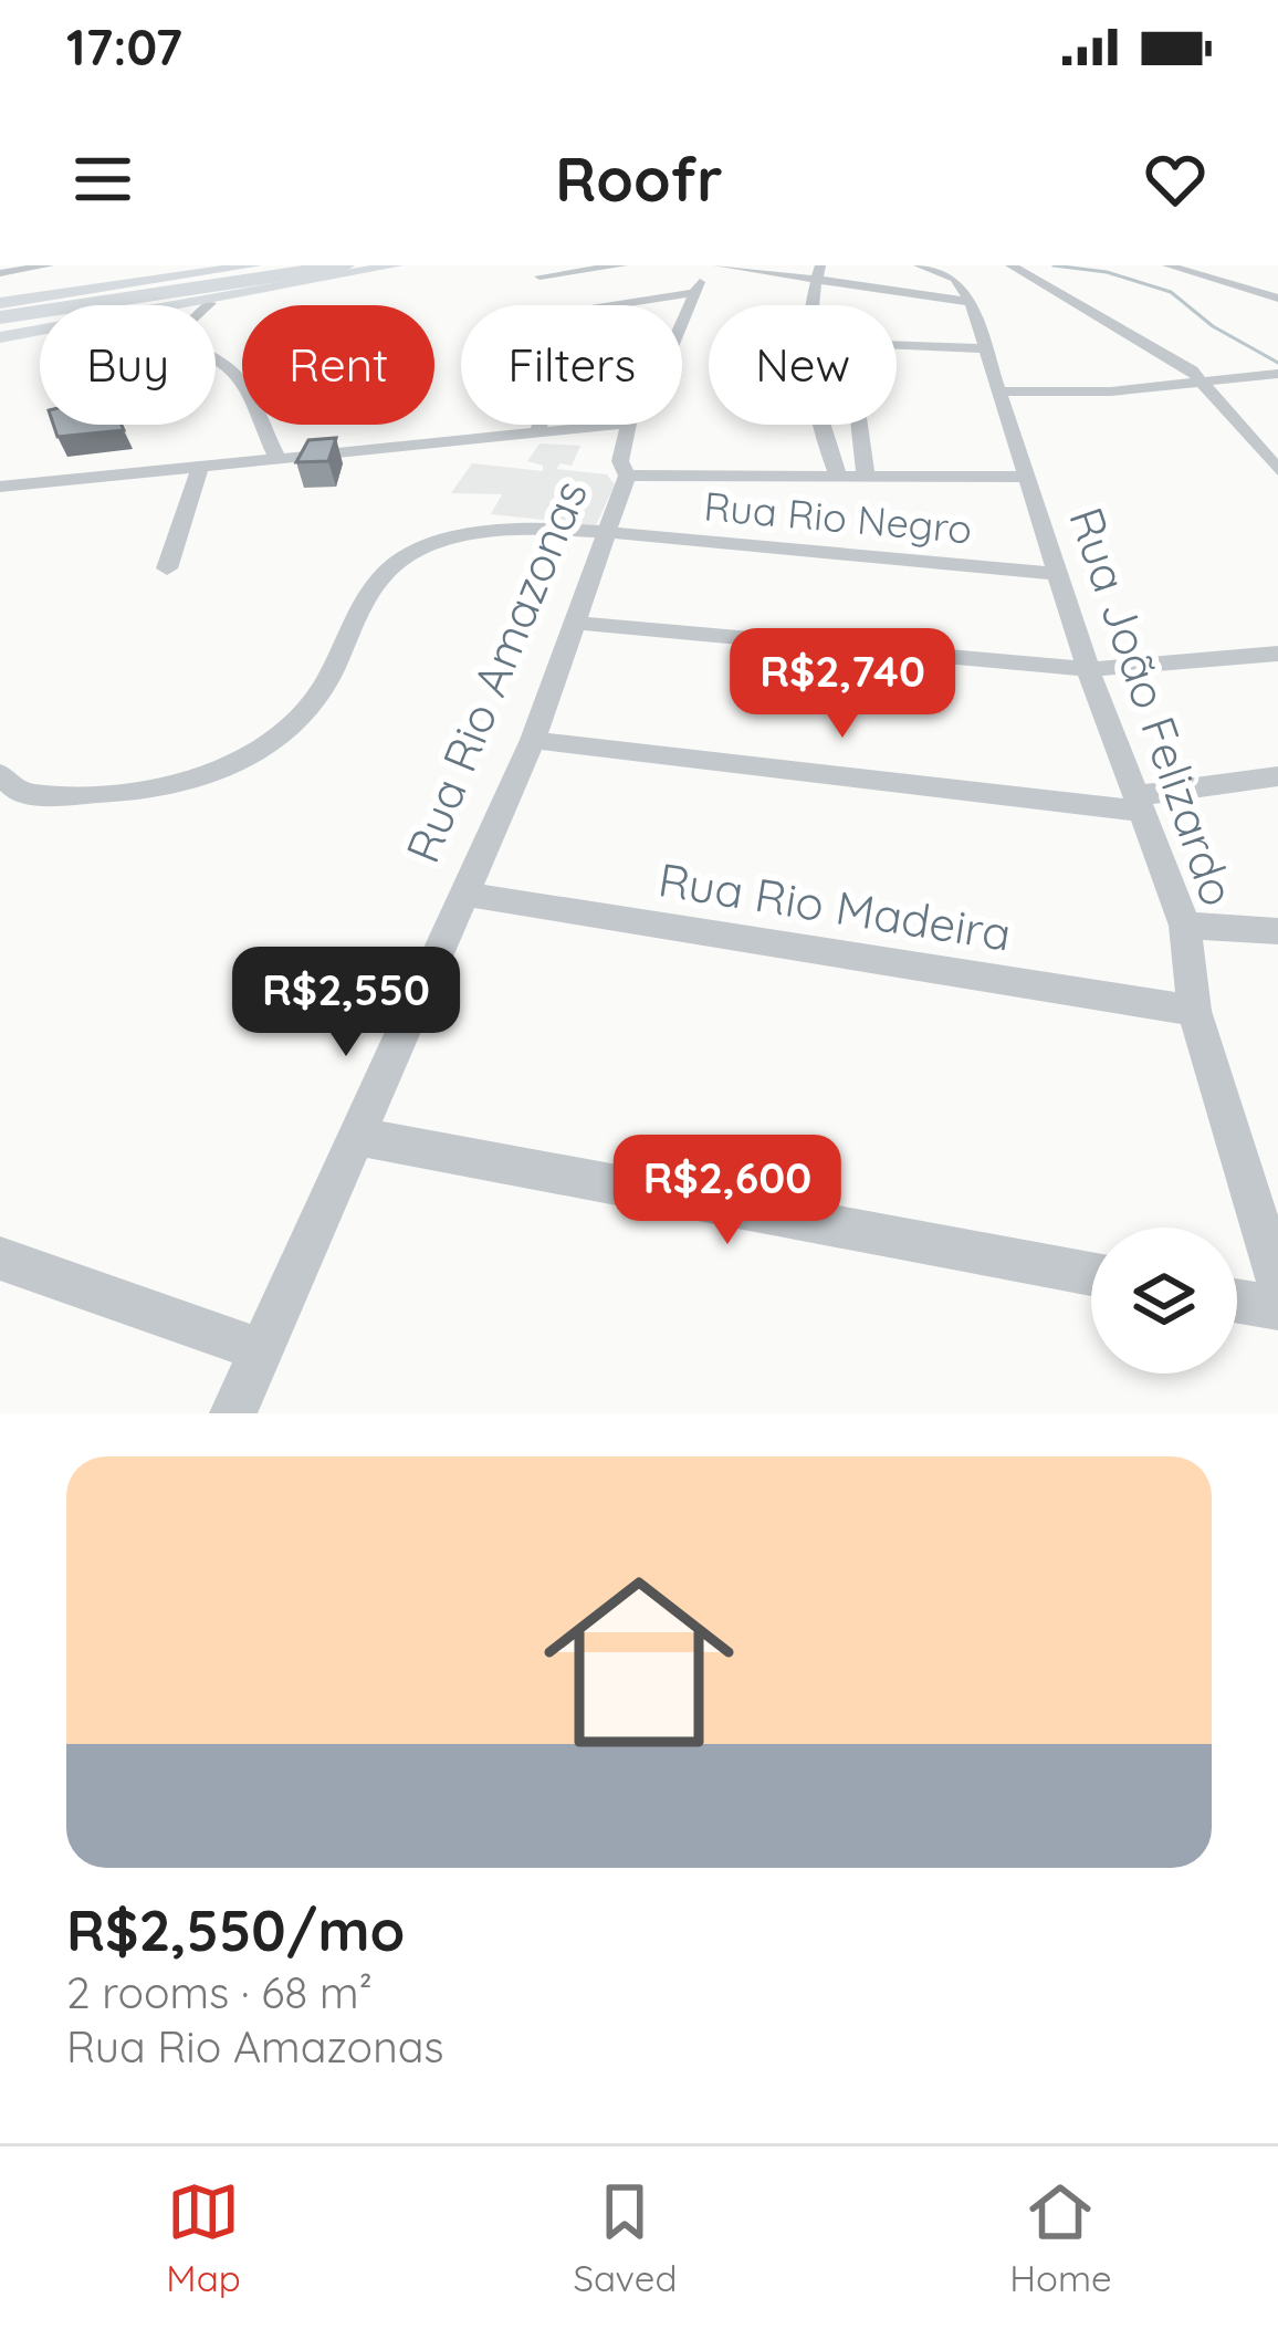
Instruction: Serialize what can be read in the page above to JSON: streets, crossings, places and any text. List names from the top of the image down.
{
  "streets": {
    "street": [
      "Rua Rio Negro",
      "Rua Rio Amazonas",
      "Rua João Felizardo",
      "Rua Rio Madeira"
    ]
  },
  "crossings": [
    ["Rua Rio Negro", "Rua Rio Amazonas"],
    ["Rua Rio Negro", "Rua João Felizardo"],
    ["Rua Rio Amazonas", "Rua Rio Madeira"],
    ["Rua João Felizardo", "Rua Rio Madeira"]
  ],
  "page": {
    "status": "17:07",
    "header": "Roofr",
    "chip": [
      "Buy",
      "Rent",
      "Filters",
      "New"
    ],
    "price": ["R$2,740", "R$2,550", "R$2,600"],
    "list": [
      {
        "name": "R$2,550/mo",
        "note": "2 rooms · 68 m² · Rua Rio Amazonas"
      }
    ],
    "tabs": ["Map", "Saved", "Home"]
  }
}
